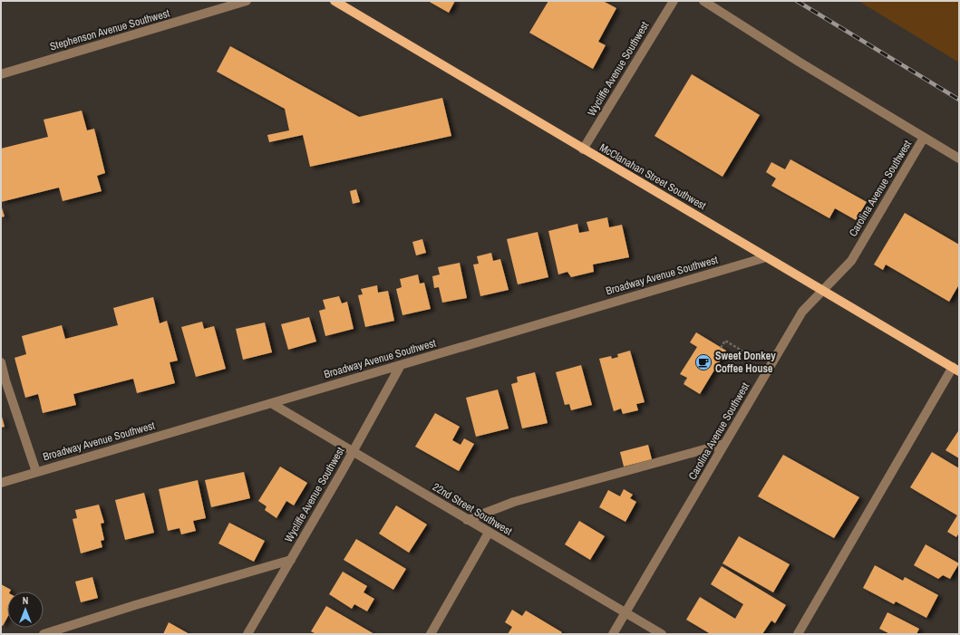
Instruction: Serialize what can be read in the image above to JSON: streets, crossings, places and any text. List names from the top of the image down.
{
  "streets": {
    "main road": ["McClanahan Street Southwest"],
    "street": [
      "Stephenson Avenue Southwest",
      "Wycliffe Avenue Southwest",
      "Carolina Avenue Southwest",
      "Broadway Avenue Southwest",
      "22nd Street Southwest"
    ]
  },
  "crossings": [
    ["Wycliffe Avenue Southwest", "McClanahan Street Southwest"],
    ["Wycliffe Avenue Southwest", "Broadway Avenue Southwest"],
    ["Wycliffe Avenue Southwest", "22nd Street Southwest"],
    ["McClanahan Street Southwest", "Carolina Avenue Southwest"],
    ["McClanahan Street Southwest", "Broadway Avenue Southwest"],
    ["Carolina Avenue Southwest", "22nd Street Southwest"],
    ["Broadway Avenue Southwest", "22nd Street Southwest"]
  ],
  "places": {
    "cafe": ["Sweet Donkey Coffee House"]
  },
  "north": "top"
}
